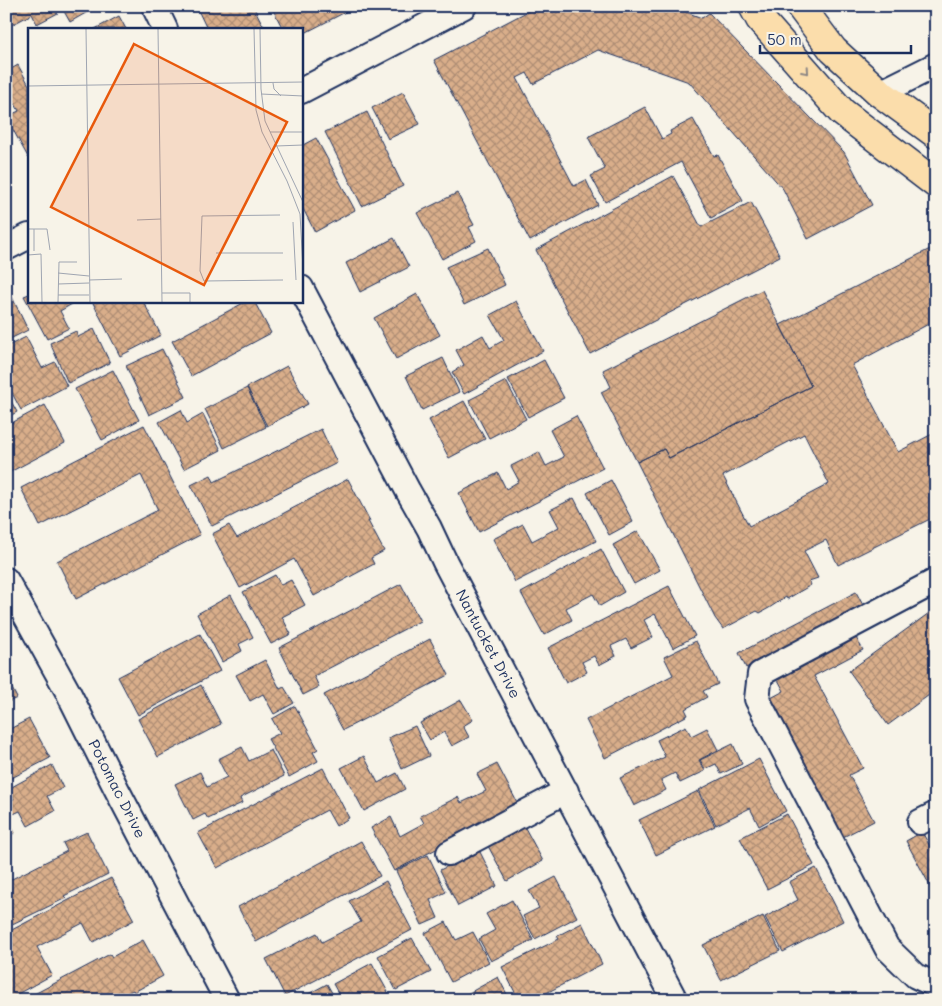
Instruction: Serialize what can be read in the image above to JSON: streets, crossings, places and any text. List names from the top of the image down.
{
  "streets": {
    "street": ["Nantucket Drive", "Potomac Drive"]
  },
  "scale_bar": "50 m"
}
